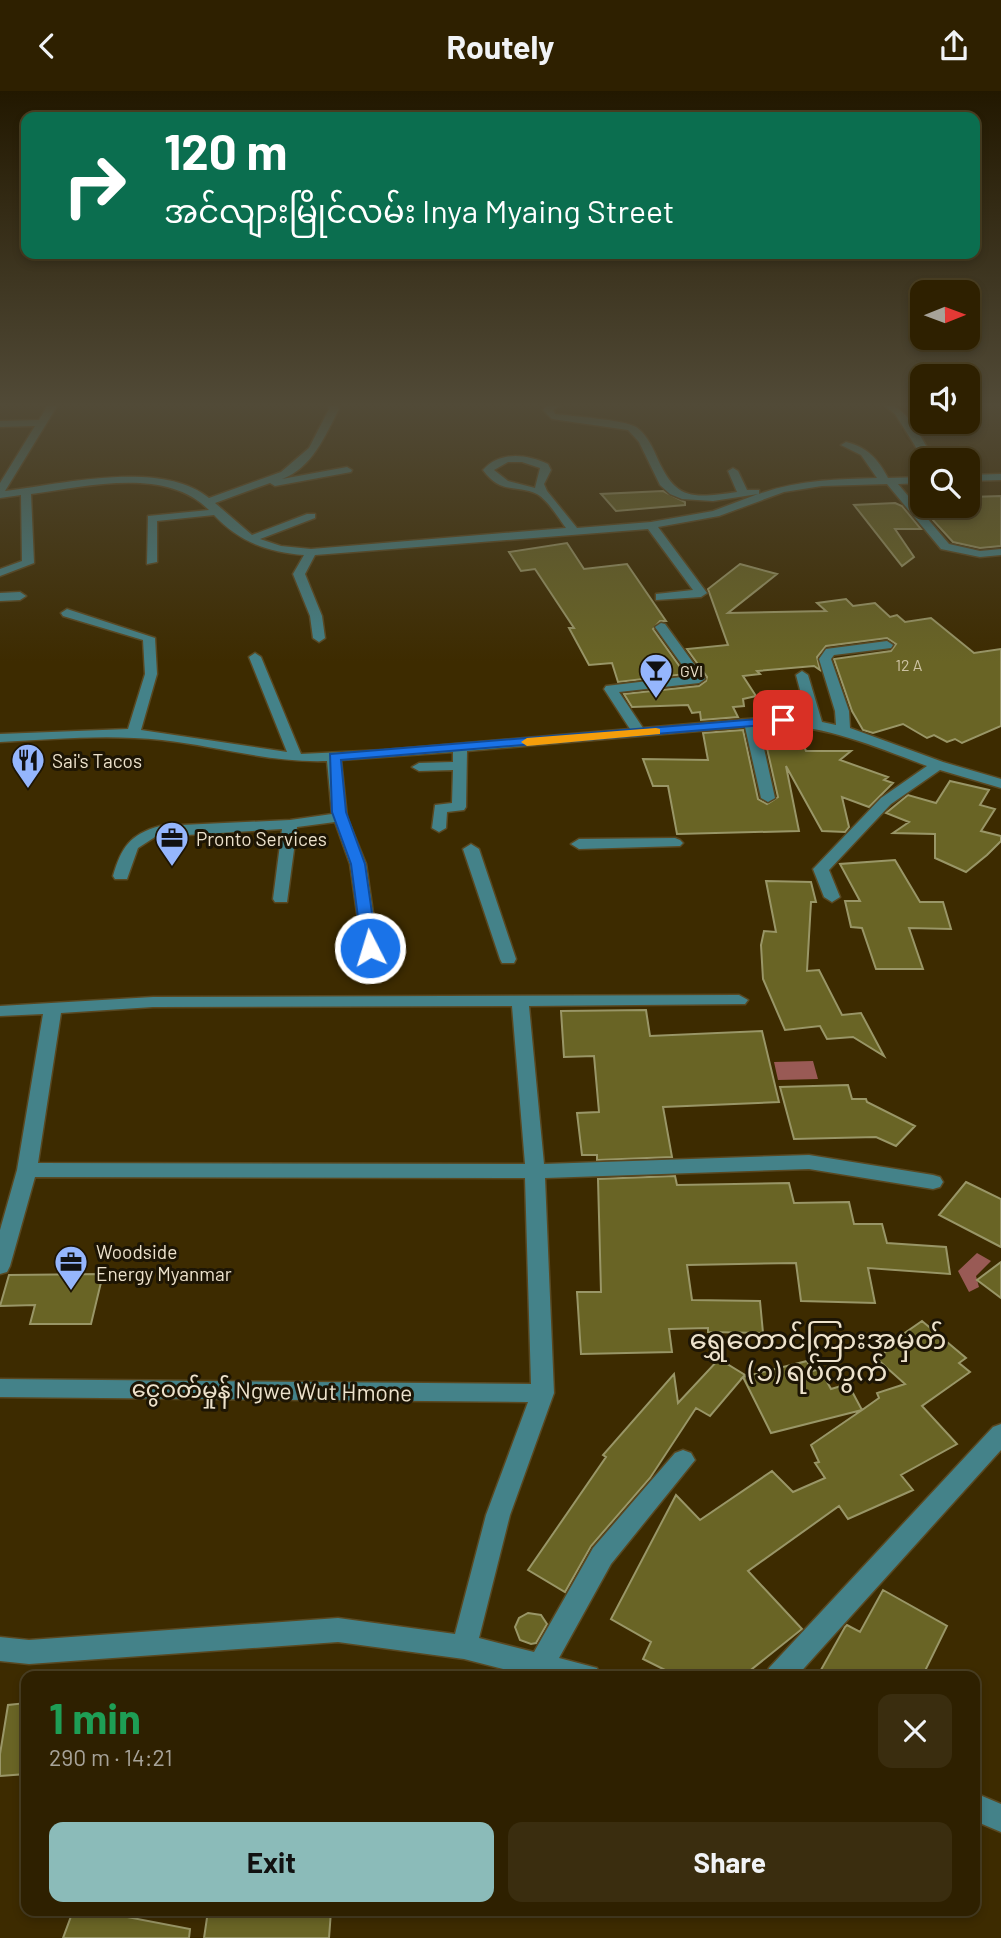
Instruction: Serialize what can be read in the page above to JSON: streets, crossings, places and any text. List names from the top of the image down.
{
  "streets": {
    "street": ["ငွေဝတ်မှုန် Ngwe Wut Hmone"]
  },
  "districts": ["ရွှေတောင်ကြားအမှတ် (၁) ရပ်ကွက်"],
  "places": {
    "bar": ["GVI"],
    "restaurant": ["Sai's Tacos"],
    "office": ["Pronto Services", "Woodside Energy Myanmar"]
  },
  "house_numbers": ["12 A"],
  "north": "right",
  "page": {
    "header": "Routely",
    "turn": ["120 m", "အင်လျားမြိုင်လမ်း Inya Myaing Street"],
    "heading": ["1 min", "290 m · 14:21"],
    "buttons": ["Exit", "Share"]
  }
}
